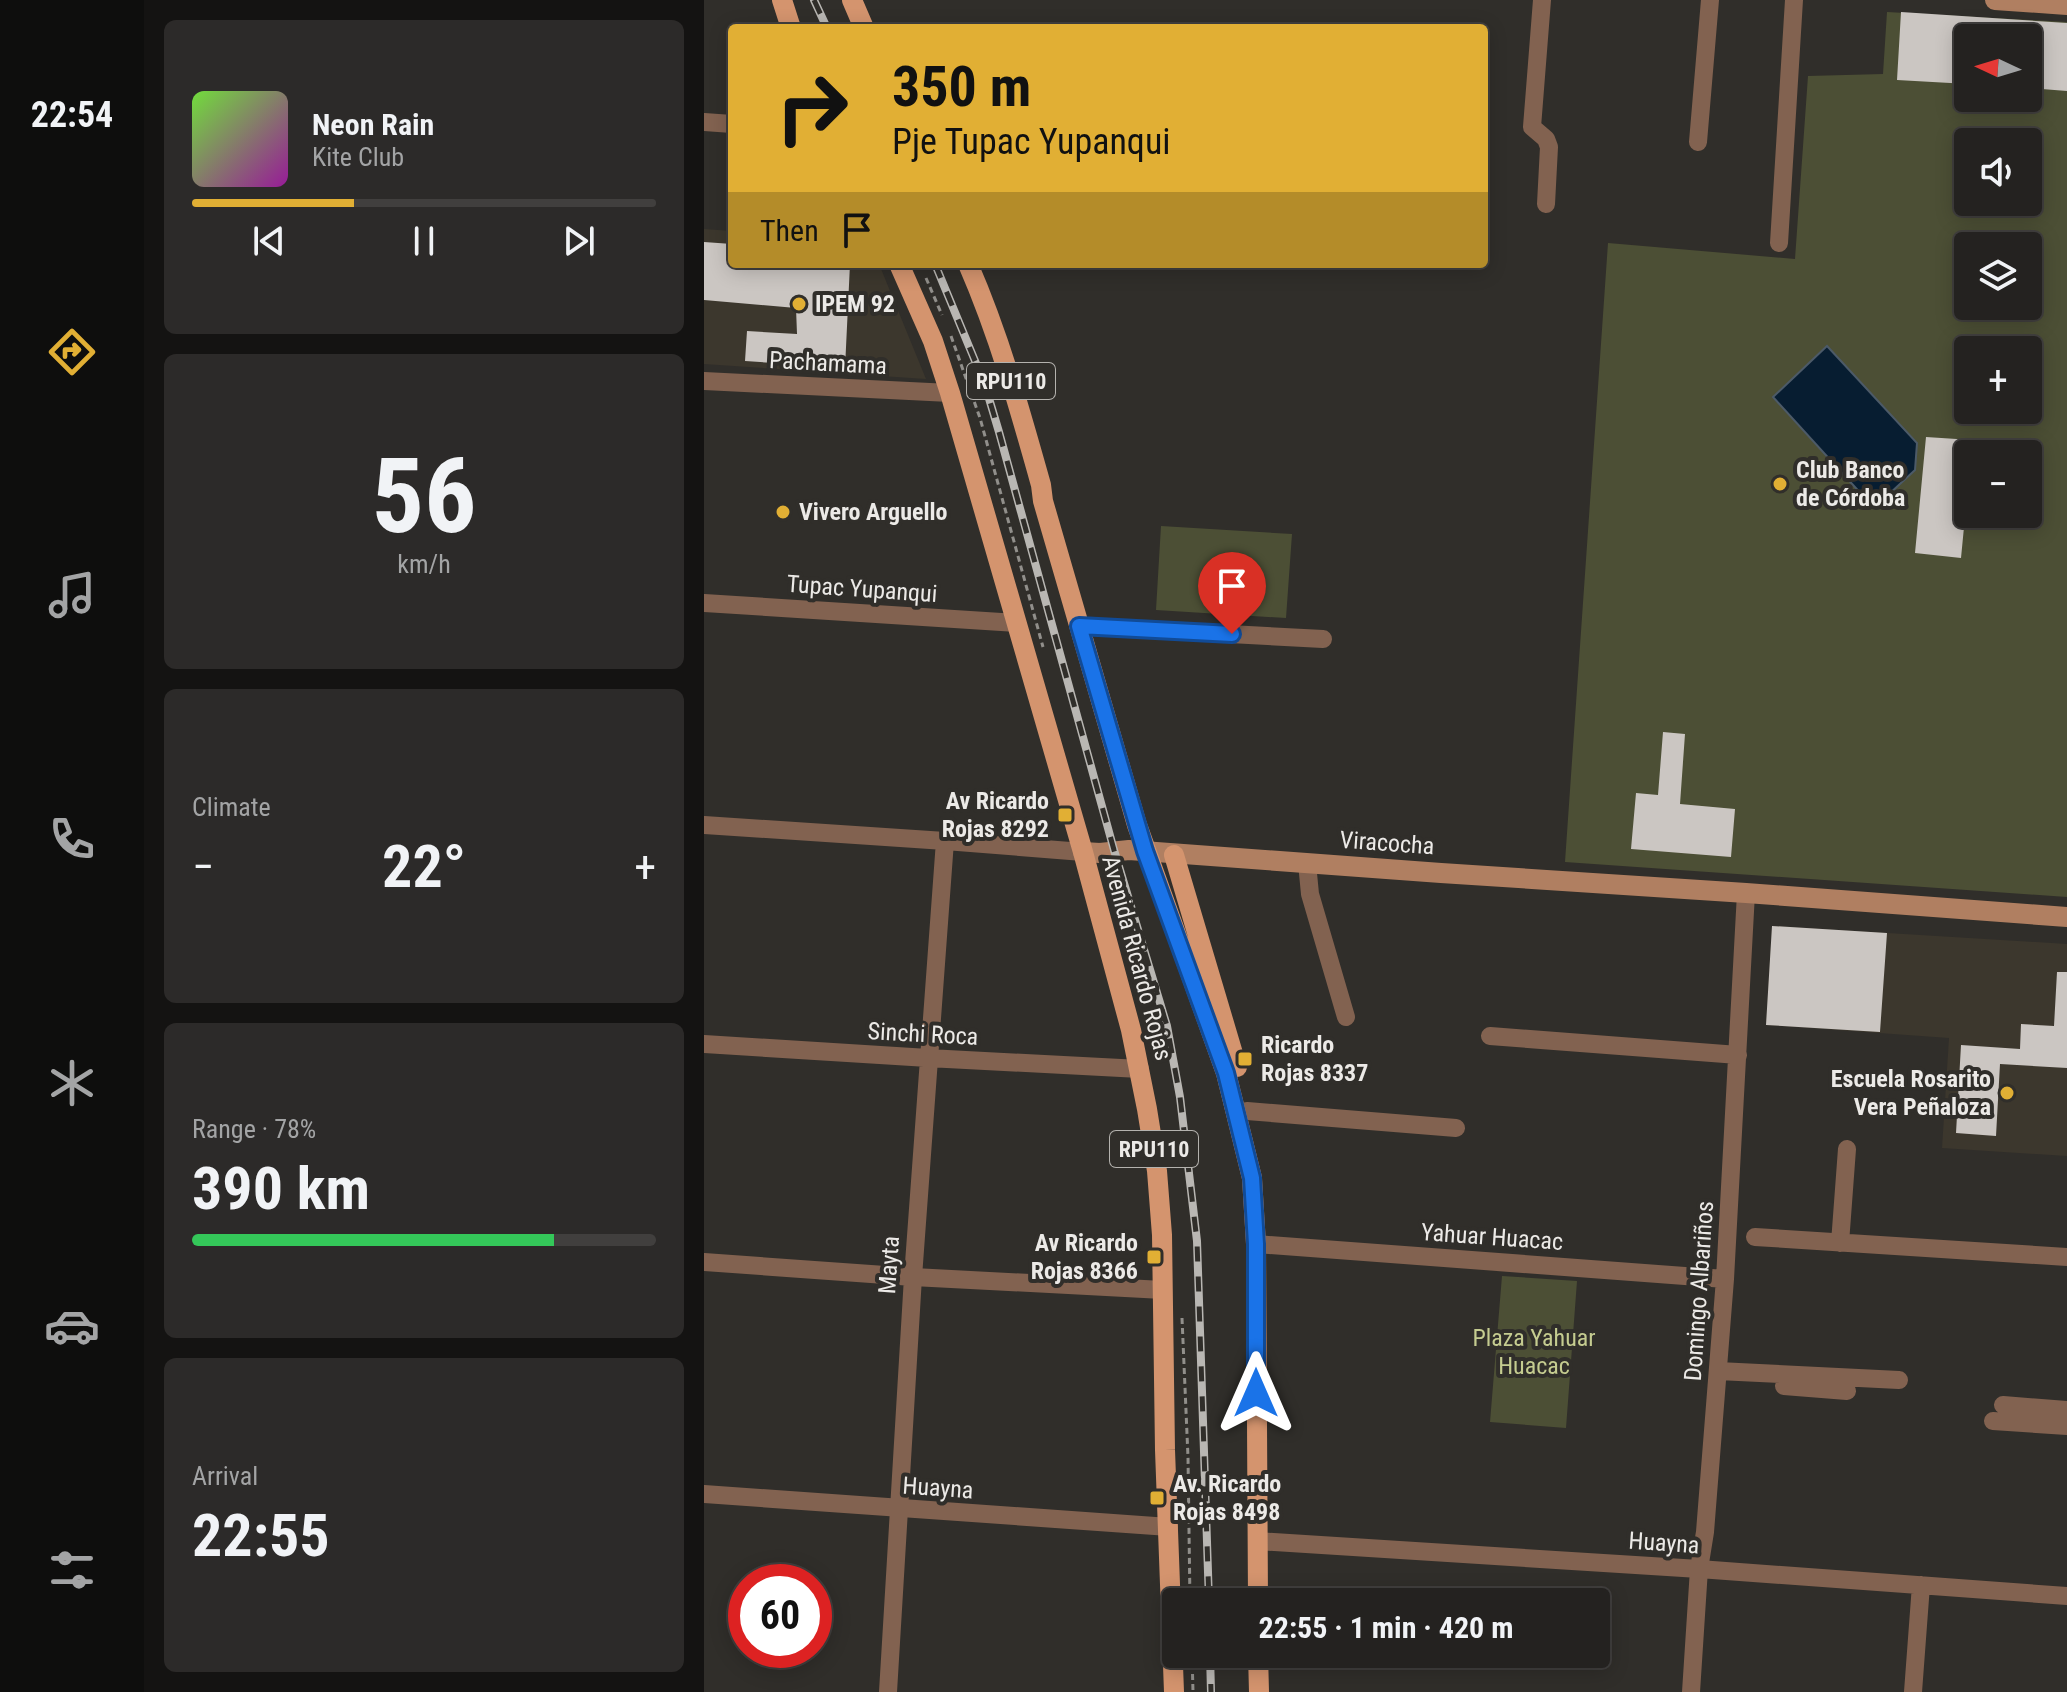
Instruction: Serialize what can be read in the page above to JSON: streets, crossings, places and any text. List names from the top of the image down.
{
  "streets": {
    "main road": ["RPU110", "Viracocha", "Avenida Ricardo Rojas"],
    "street": [
      "Pachamama",
      "Tupac Yupanqui",
      "Sinchi Roca",
      "Yahuar Huacac",
      "Mayta",
      "Domingo Albariños",
      "Huayna"
    ]
  },
  "crossings": [
    ["Pachamama", "Avenida Ricardo Rojas"],
    ["Tupac Yupanqui", "Avenida Ricardo Rojas"],
    ["Viracocha", "Avenida Ricardo Rojas"],
    ["Viracocha", "Mayta"],
    ["Viracocha", "Domingo Albariños"],
    ["Avenida Ricardo Rojas", "Sinchi Roca"],
    ["Avenida Ricardo Rojas", "Yahuar Huacac"],
    ["Avenida Ricardo Rojas", "Huayna"],
    ["Sinchi Roca", "Mayta"],
    ["Yahuar Huacac", "Domingo Albariños"],
    ["Mayta", "Huayna"],
    ["Domingo Albariños", "Huayna"]
  ],
  "parks": ["Plaza Yahuar Huacac"],
  "places": {
    "other": [
      "IPEM 92",
      "Club Banco de Córdoba",
      "Vivero Arguello",
      "Escuela Rosarito Vera Peñaloza"
    ],
    "transit": [
      "Av Ricardo Rojas 8292",
      "Ricardo Rojas 8337",
      "Av Ricardo Rojas 8366",
      "Av. Ricardo Rojas 8498"
    ]
  },
  "north": "left",
  "page": {
    "tabs": "22:54",
    "map_buttons": ["+", "−"],
    "turn": ["350 m", "Pje Tupac Yupanqui"],
    "song": ["Neon Rain", "Kite Club"],
    "then": "Then",
    "tile": [
      ["56", "km/h"],
      "Climate",
      ["Range · 78%", "390 km"],
      ["Arrival", "22:55"]
    ],
    "heat": ["−", "22°", "+"],
    "limit": "60",
    "trip": "22:55 · 1 min · 420 m"
  }
}
